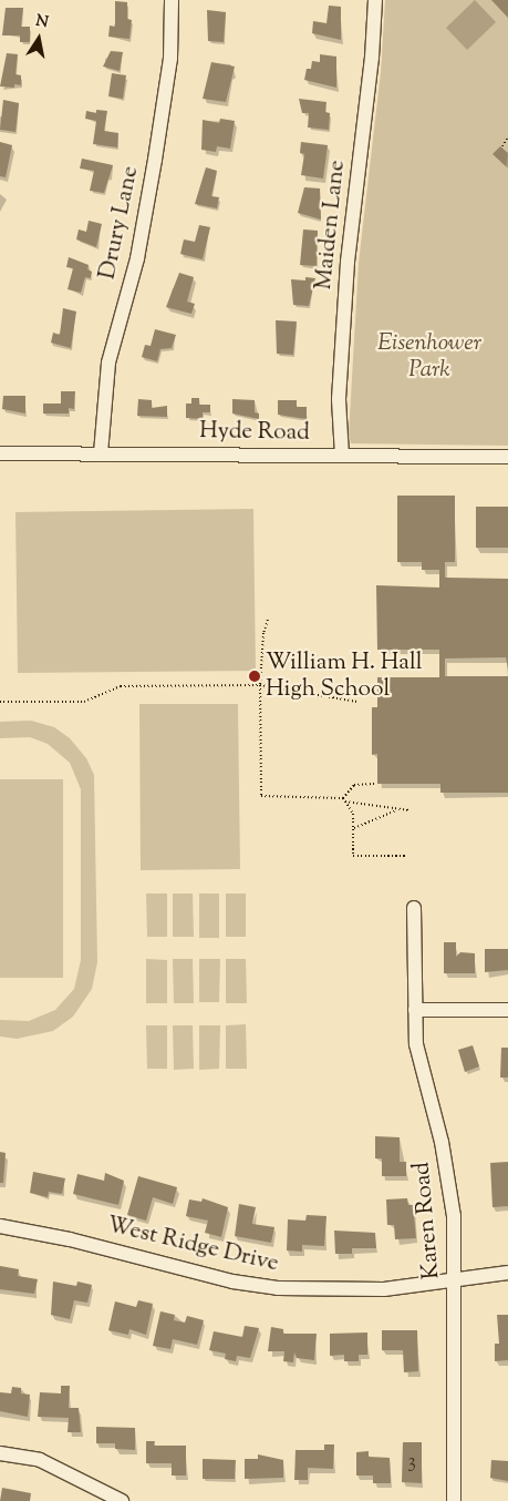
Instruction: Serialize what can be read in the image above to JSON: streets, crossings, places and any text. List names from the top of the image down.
{
  "streets": {
    "street": [
      "Drury Lane",
      "Maiden Lane",
      "Hyde Road",
      "Karen Road",
      "West Ridge Drive"
    ]
  },
  "crossings": [
    ["Drury Lane", "Hyde Road"],
    ["Maiden Lane", "Hyde Road"],
    ["Karen Road", "West Ridge Drive"]
  ],
  "parks": ["Eisenhower Park"],
  "places": ["William H. Hall High School"],
  "house_numbers": ["3"],
  "north": "top"
}
